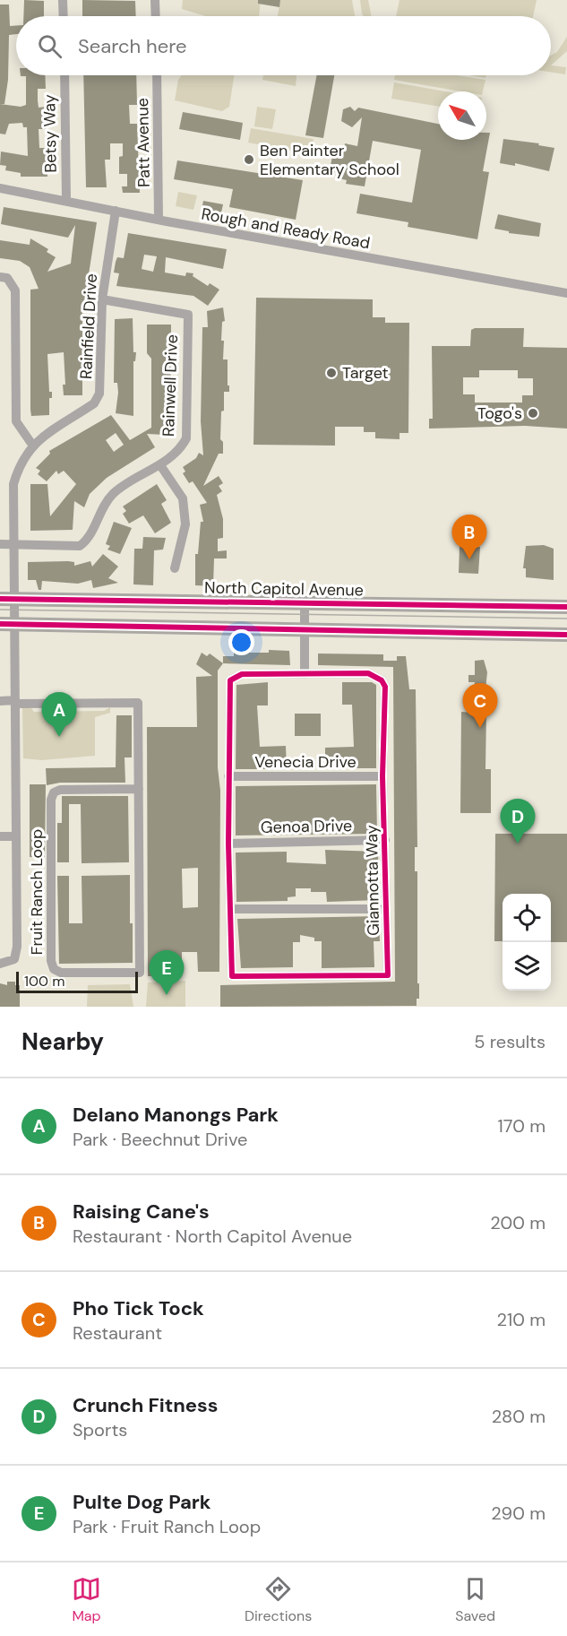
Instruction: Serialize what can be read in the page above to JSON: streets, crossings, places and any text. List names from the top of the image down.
{
  "streets": {
    "main road": ["North Capitol Avenue"],
    "street": [
      "Betsy Way",
      "Patt Avenue",
      "Rough and Ready Road",
      "Rainfield Drive",
      "Rainwell Drive",
      "Venecia Drive",
      "Genoa Drive",
      "Giannotta Way",
      "Fruit Ranch Loop"
    ]
  },
  "crossings": [
    ["Betsy Way", "Rough and Ready Road"],
    ["Patt Avenue", "Rough and Ready Road"],
    ["Rough and Ready Road", "Rainfield Drive"],
    ["Rainfield Drive", "Rainwell Drive"],
    ["Rainfield Drive", "North Capitol Avenue"],
    ["Venecia Drive", "Giannotta Way"],
    ["Genoa Drive", "Giannotta Way"]
  ],
  "places": ["Ben Painter Elementary School", "Target", "Togo's"],
  "scale_bar": "100 m",
  "north": "top left",
  "page": {
    "search": "Search here",
    "pins": [
      "B",
      "C",
      "A",
      "D",
      "E"
    ],
    "scale": "100 m",
    "heading": ["Nearby", "5 results"],
    "list": [
      {
        "mark": "A",
        "name": "Delano Manongs Park",
        "note": "Park · Beechnut Drive",
        "value": "170 m"
      },
      {
        "mark": "B",
        "name": "Raising Cane's",
        "note": "Restaurant · North Capitol Avenue",
        "value": "200 m"
      },
      {
        "mark": "C",
        "name": "Pho Tick Tock",
        "note": "Restaurant",
        "value": "210 m"
      },
      {
        "mark": "D",
        "name": "Crunch Fitness",
        "note": "Sports",
        "value": "280 m"
      },
      {
        "mark": "E",
        "name": "Pulte Dog Park",
        "note": "Park · Fruit Ranch Loop",
        "value": "290 m"
      }
    ],
    "nav": ["Map", "Directions", "Saved"]
  }
}
